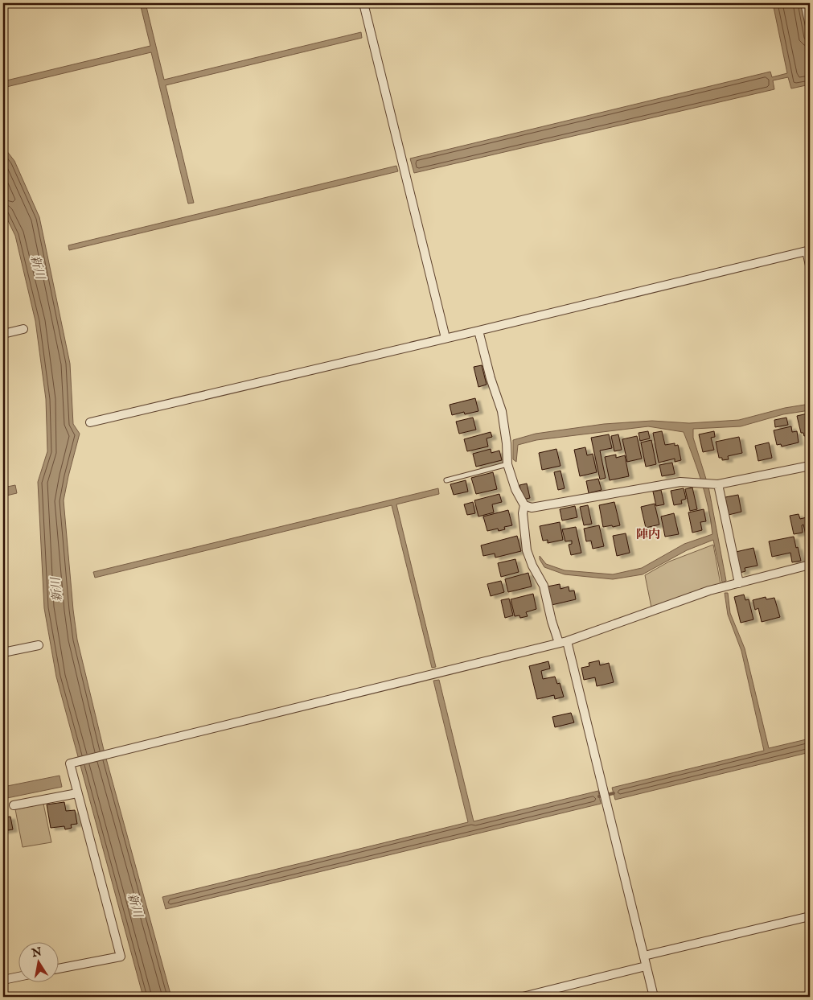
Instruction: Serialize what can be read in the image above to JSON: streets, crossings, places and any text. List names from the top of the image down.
{
  "districts": ["陣内"],
  "water": ["新川"],
  "north": "top"
}
